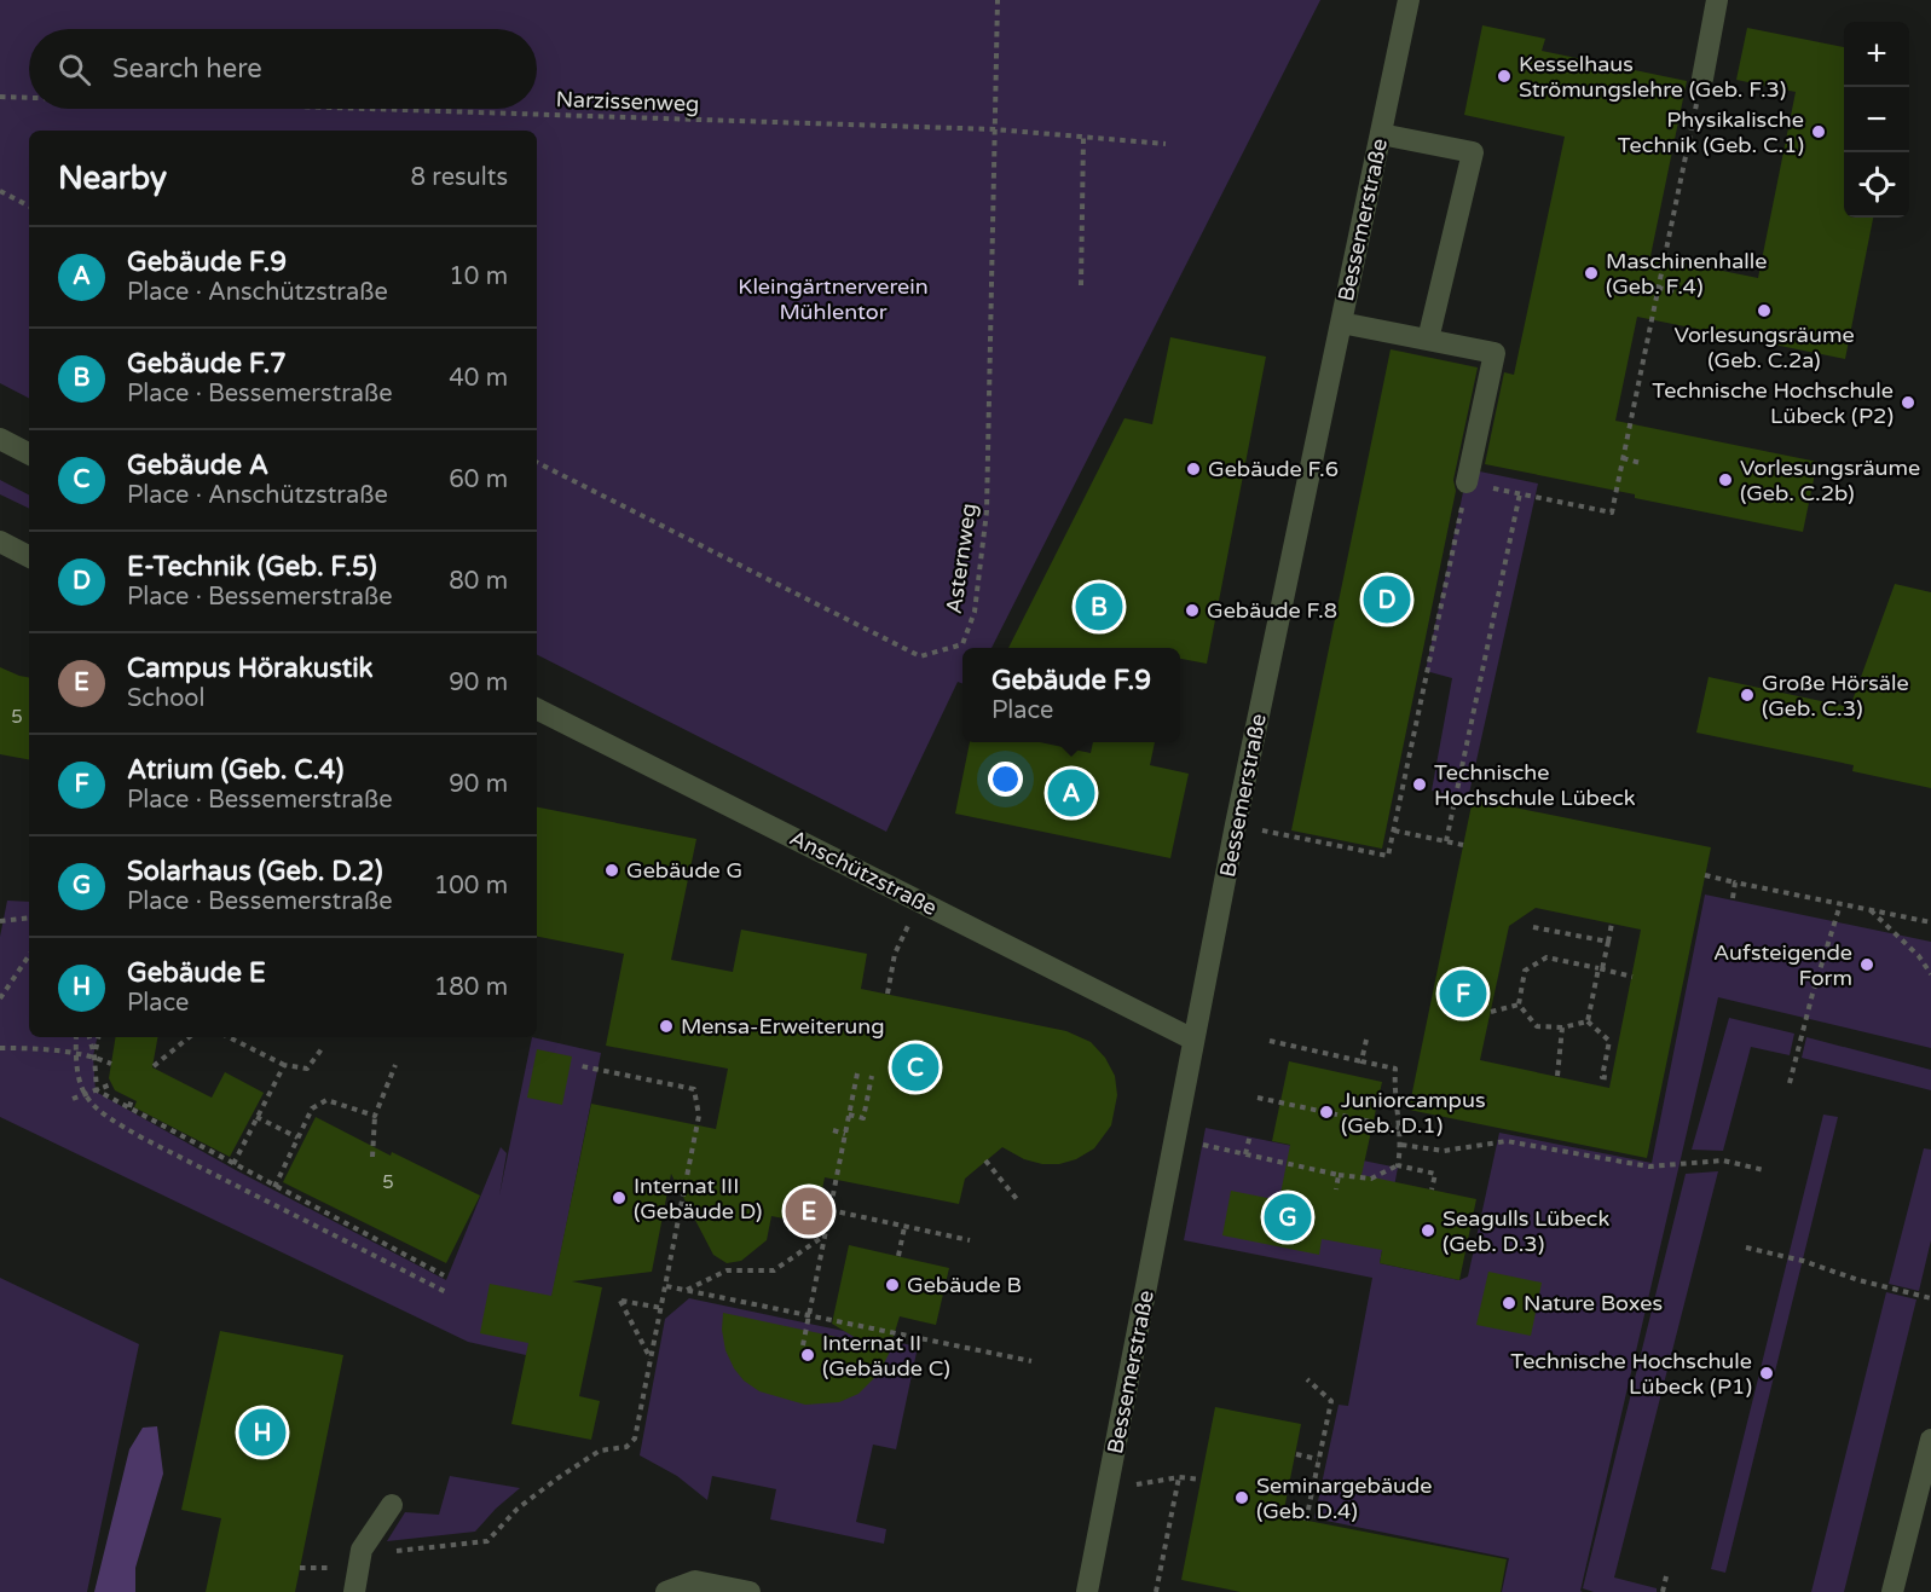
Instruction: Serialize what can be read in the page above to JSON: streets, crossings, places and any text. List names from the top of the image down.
{
  "streets": {
    "street": ["Bessemerstraße", "Anschützstraße"],
    "path": ["Narzissenweg", "Asternweg"]
  },
  "crossings": [
    ["Narzissenweg", "Asternweg"],
    ["Bessemerstraße", "Anschützstraße"]
  ],
  "parks": ["Kleingärtnerverein Mühlentor"],
  "places": [
    "Kesselhaus Strömungslehre (Geb. F.3)",
    "Physikalische Technik (Geb. C.1)",
    "Maschinenhalle (Geb. F.4)",
    "Vorlesungsräume (Geb. C.2a)",
    "Technische Hochschule Lübeck (P2)",
    "Gebäude F.6",
    "Vorlesungsräume (Geb. C.2b)",
    "Gebäude F.8",
    "Große Hörsäle (Geb. C.3)",
    "Technische Hochschule Lübeck",
    "Gebäude G",
    "Aufsteigende Form",
    "Mensa-Erweiterung",
    "Juniorcampus (Geb. D.1)",
    "Internat III (Gebäude D)",
    "Seagulls Lübeck (Geb. D.3)",
    "Gebäude B",
    "Nature Boxes",
    "Internat II (Gebäude C)",
    "Technische Hochschule Lübeck (P1)",
    "Seminargebäude (Geb. D.4)"
  ],
  "house_numbers": ["5", "5"],
  "page": {
    "map_buttons": ["+", "−"],
    "search": "Search here",
    "heading": ["Nearby", "8 results"],
    "list": [
      {
        "mark": "A",
        "name": "Gebäude F.9",
        "note": "Place · Anschützstraße",
        "value": "10 m"
      },
      {
        "mark": "B",
        "name": "Gebäude F.7",
        "note": "Place · Bessemerstraße",
        "value": "40 m"
      },
      {
        "mark": "C",
        "name": "Gebäude A",
        "note": "Place · Anschützstraße",
        "value": "60 m"
      },
      {
        "mark": "D",
        "name": "E-Technik (Geb. F.5)",
        "note": "Place · Bessemerstraße",
        "value": "80 m"
      },
      {
        "mark": "E",
        "name": "Campus Hörakustik",
        "note": "School",
        "value": "90 m"
      },
      {
        "mark": "F",
        "name": "Atrium (Geb. C.4)",
        "note": "Place · Bessemerstraße",
        "value": "90 m"
      },
      {
        "mark": "G",
        "name": "Solarhaus (Geb. D.2)",
        "note": "Place · Bessemerstraße",
        "value": "100 m"
      },
      {
        "mark": "H",
        "name": "Gebäude E",
        "note": "Place",
        "value": "180 m"
      }
    ],
    "pins": [
      "D",
      "B",
      "A",
      "F",
      "C",
      "E",
      "G",
      "H"
    ],
    "popup": ["Gebäude F.9", "Place"]
  }
}
